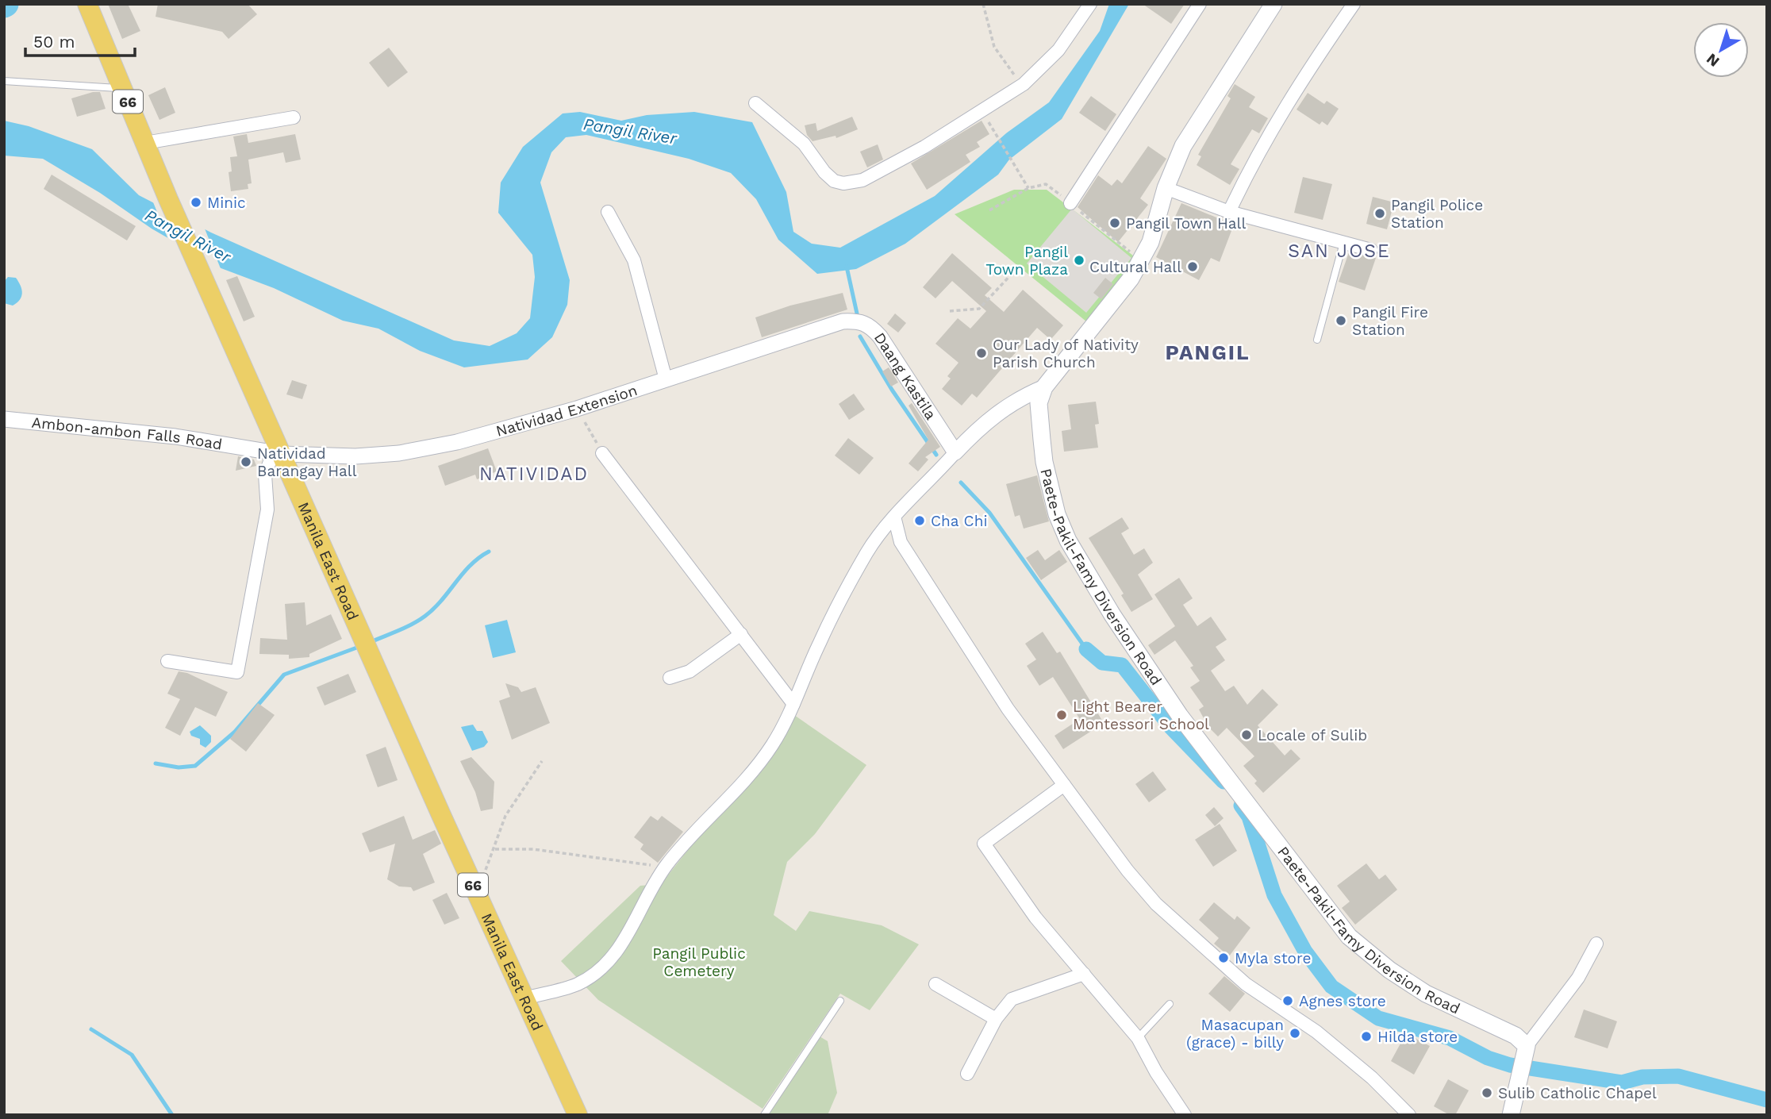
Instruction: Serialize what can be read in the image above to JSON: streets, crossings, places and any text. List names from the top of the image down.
{
  "streets": {
    "main road": ["66", "Manila East Road", "Paete-Pakil-Famy Diversion Road"],
    "street": ["Daang Kastila", "Natividad Extension", "Ambon-ambon Falls Road"]
  },
  "crossings": [
    ["Daang Kastila", "Natividad Extension"],
    ["Natividad Extension", "Ambon-ambon Falls Road"],
    ["Natividad Extension", "Manila East Road"],
    ["Ambon-ambon Falls Road", "Manila East Road"]
  ],
  "districts": ["SAN JOSE", "PANGIL", "NATIVIDAD"],
  "water": ["Pangil River"],
  "parks": ["Pangil Public Cemetery"],
  "places": [
    "Minic",
    "Pangil Police Station",
    "Pangil Town Hall",
    "Pangil Town Plaza",
    "Cultural Hall",
    "Pangil Fire Station",
    "Our Lady of Nativity Parish Church",
    "Natividad Barangay Hall",
    "Cha Chi",
    "Light Bearer Montessori School",
    "Locale of Sulib",
    "Myla store",
    "Agnes store",
    "Masacupan (grace) - billy",
    "Hilda store",
    "Sulib Catholic Chapel"
  ],
  "scale_bar": "50 m",
  "north": "bottom left"
}
